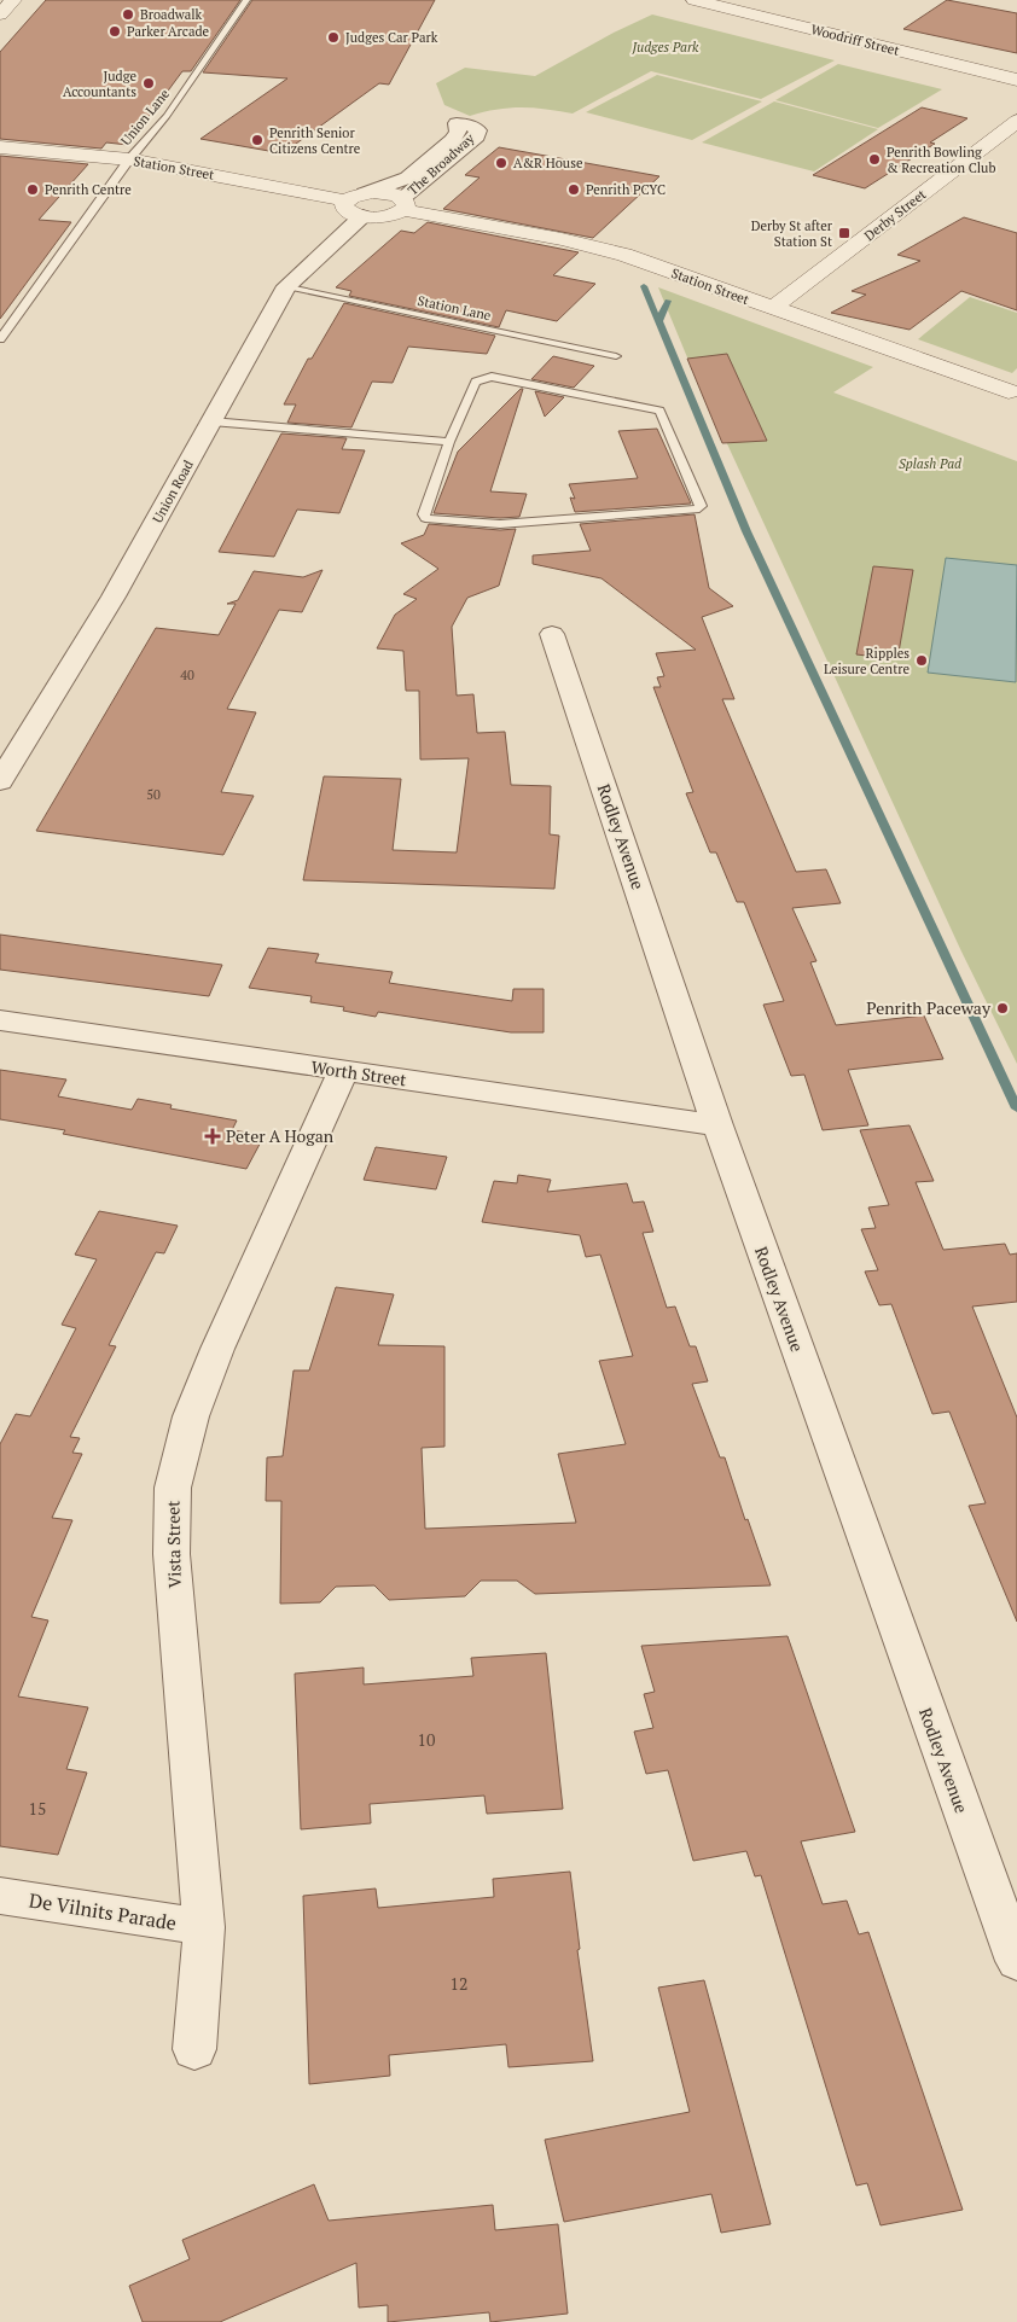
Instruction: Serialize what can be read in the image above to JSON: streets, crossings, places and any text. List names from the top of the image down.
{
  "streets": {
    "street": [
      "Woodriff Street",
      "The Broadway",
      "Station Street",
      "Derby Street",
      "Union Road",
      "Rodley Avenue",
      "Worth Street",
      "Vista Street",
      "De Vilnits Parade"
    ],
    "lane": ["Union Lane", "Station Lane"]
  },
  "crossings": [
    ["Union Lane", "Station Street"],
    ["The Broadway", "Station Street"],
    ["The Broadway", "Union Road"],
    ["Station Street", "Derby Street"],
    ["Station Street", "Union Road"],
    ["Station Lane", "Union Road"],
    ["Rodley Avenue", "Worth Street"],
    ["Worth Street", "Vista Street"],
    ["Vista Street", "De Vilnits Parade"]
  ],
  "parks": ["Judges Park", "Splash Pad"],
  "places": {
    "other": [
      "Broadwalk",
      "Parker Arcade",
      "Judges Car Park",
      "Judge Accountants",
      "Penrith Senior Citizens Centre",
      "Penrith Bowling & Recreation Club",
      "A&R House",
      "Penrith Centre",
      "Penrith PCYC",
      "Ripples Leisure Centre",
      "Penrith Paceway"
    ],
    "transit": ["Derby St after Station St"],
    "health": ["Peter A Hogan"]
  },
  "house_numbers": [
    "40",
    "50",
    "10",
    "15",
    "12"
  ]
}
